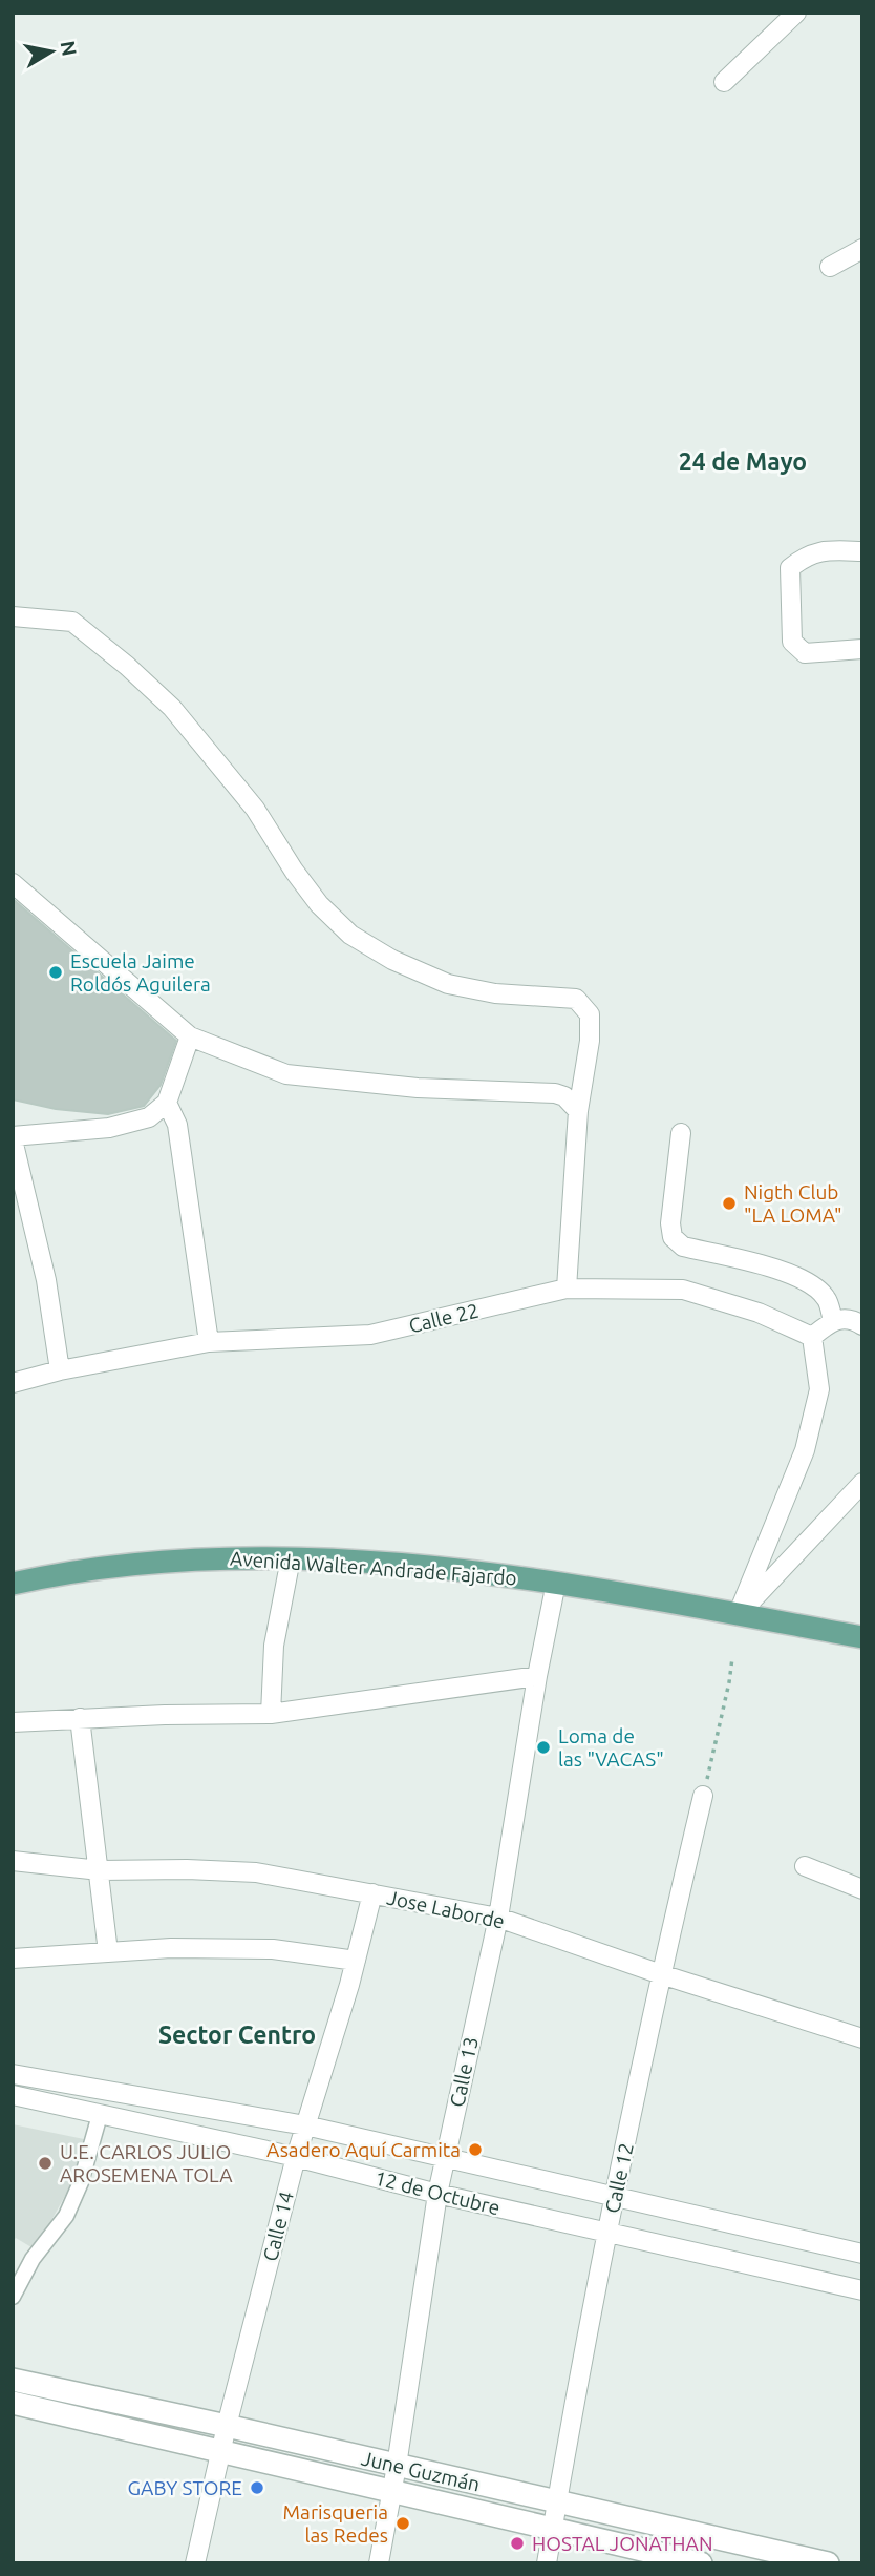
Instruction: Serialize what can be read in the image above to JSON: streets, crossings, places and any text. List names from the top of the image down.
{
  "streets": {
    "main road": ["Avenida Walter Andrade Fajardo"],
    "street": [
      "Calle 22",
      "Jose Laborde",
      "Calle 13",
      "Calle 12",
      "12 de Octubre",
      "Calle 14",
      "June Guzmán"
    ]
  },
  "crossings": [
    ["Avenida Walter Andrade Fajardo", "Calle 13"],
    ["Jose Laborde", "Calle 13"],
    ["Jose Laborde", "Calle 12"],
    ["Jose Laborde", "Calle 14"],
    ["Calle 13", "12 de Octubre"],
    ["Calle 13", "June Guzmán"],
    ["Calle 12", "12 de Octubre"],
    ["Calle 12", "June Guzmán"],
    ["12 de Octubre", "Calle 14"],
    ["Calle 14", "June Guzmán"]
  ],
  "districts": ["24 de Mayo", "Sector Centro"],
  "places": [
    "Escuela Jaime Roldós Aguilera",
    "Nigth Club \"LA LOMA\"",
    "Loma de las \"VACAS\"",
    "Asadero Aquí Carmita",
    "U.E. CARLOS JULIO AROSEMENA TOLA",
    "GABY STORE",
    "Marisqueria las Redes",
    "HOSTAL JONATHAN"
  ],
  "north": "right"
}
